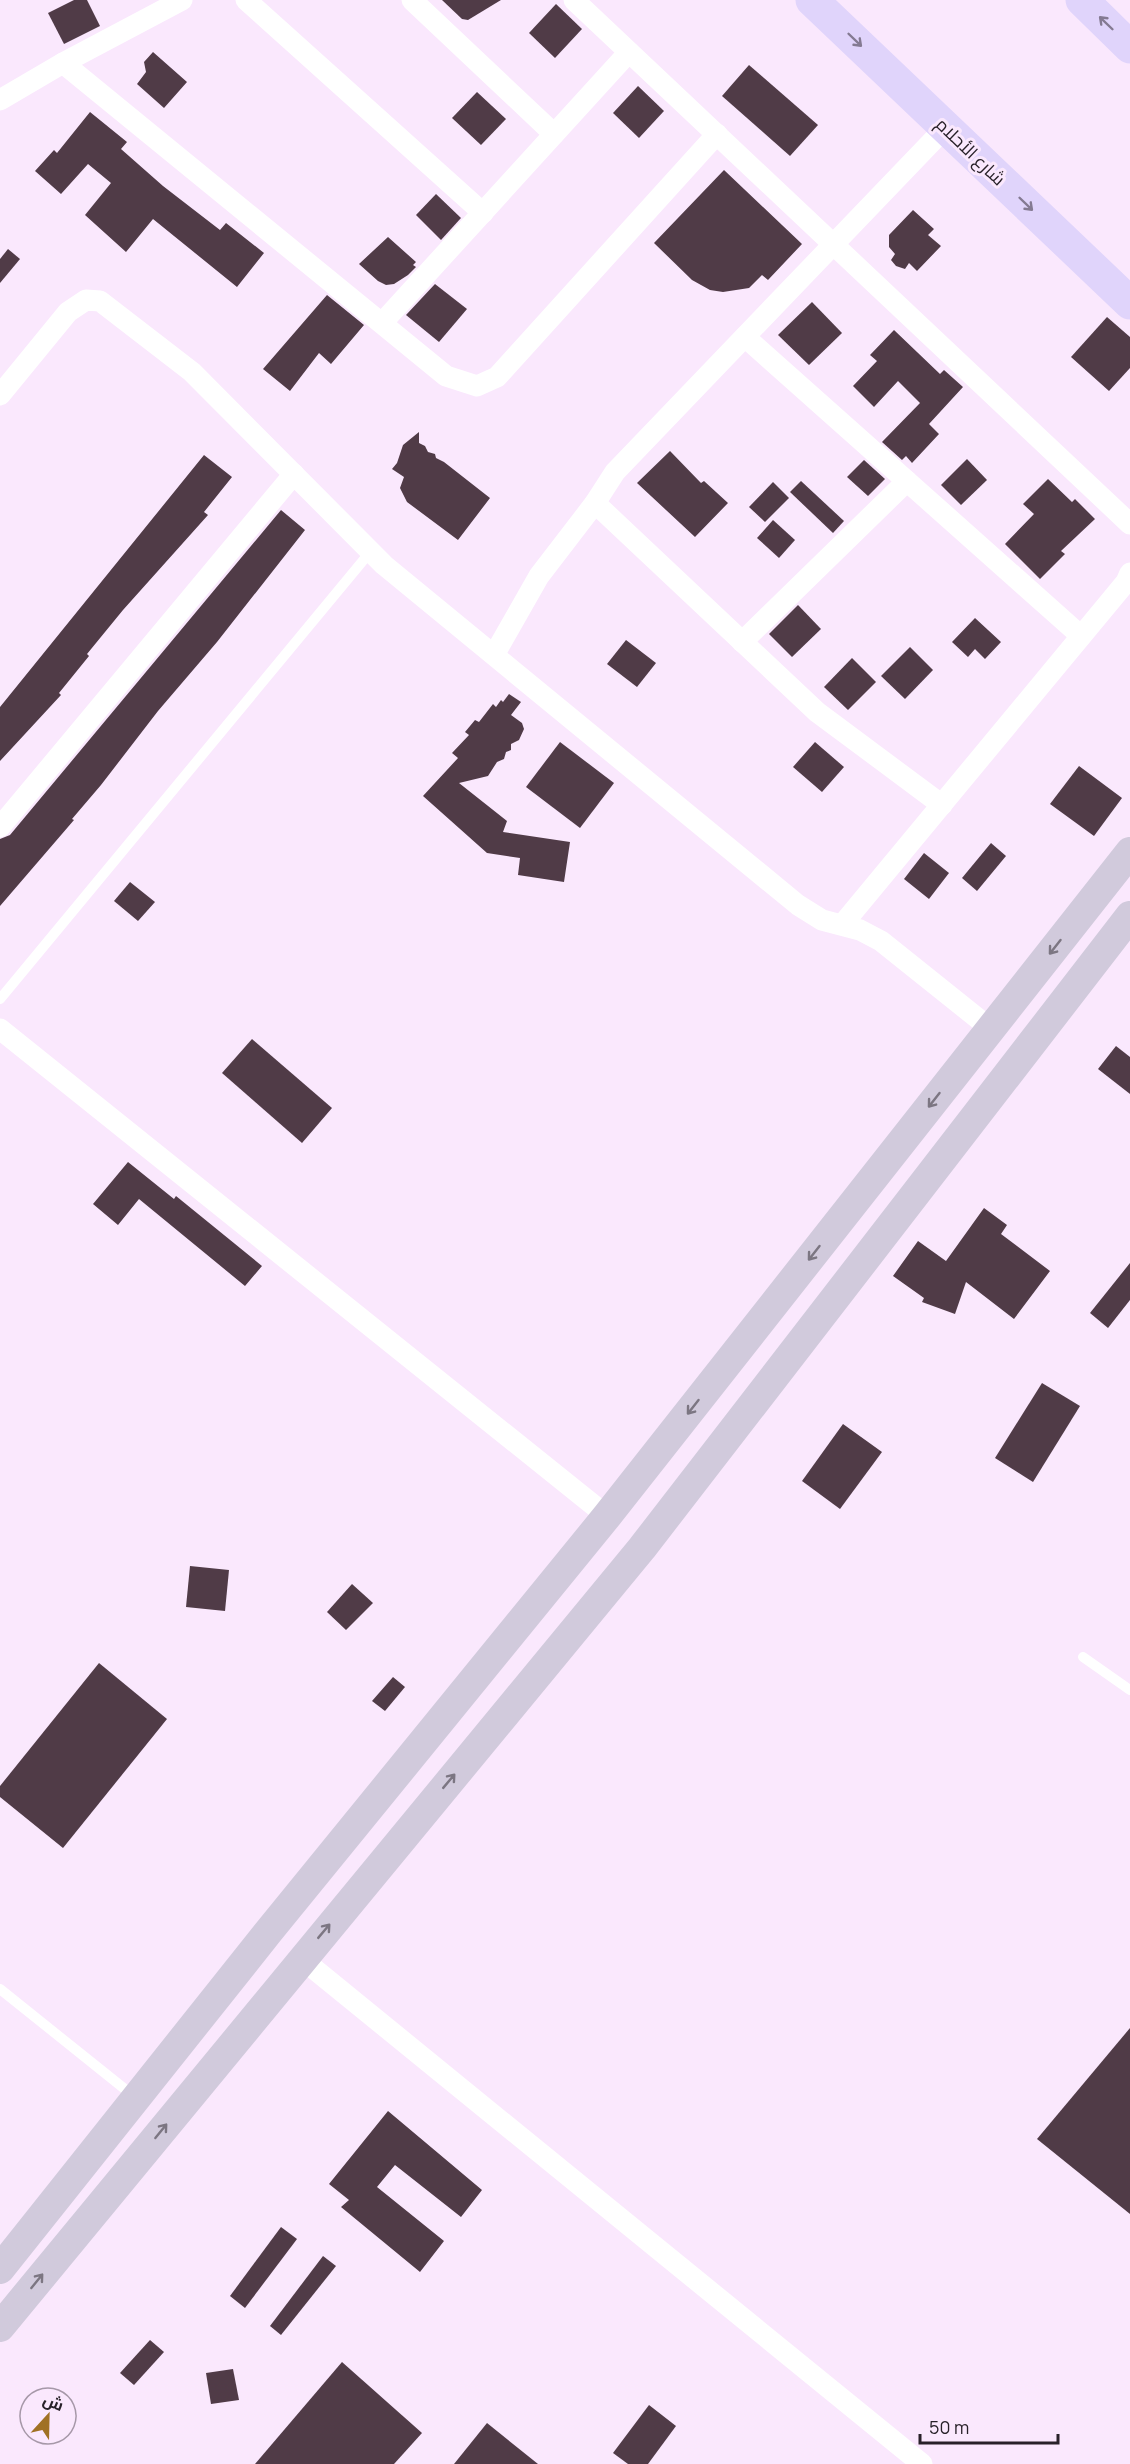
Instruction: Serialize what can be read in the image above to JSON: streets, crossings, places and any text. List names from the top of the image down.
{
  "streets": {
    "main road": ["شارع الأحلام"]
  },
  "one_way": ["شارع الأحلام"],
  "scale_bar": "50 m",
  "north": "top"
}
